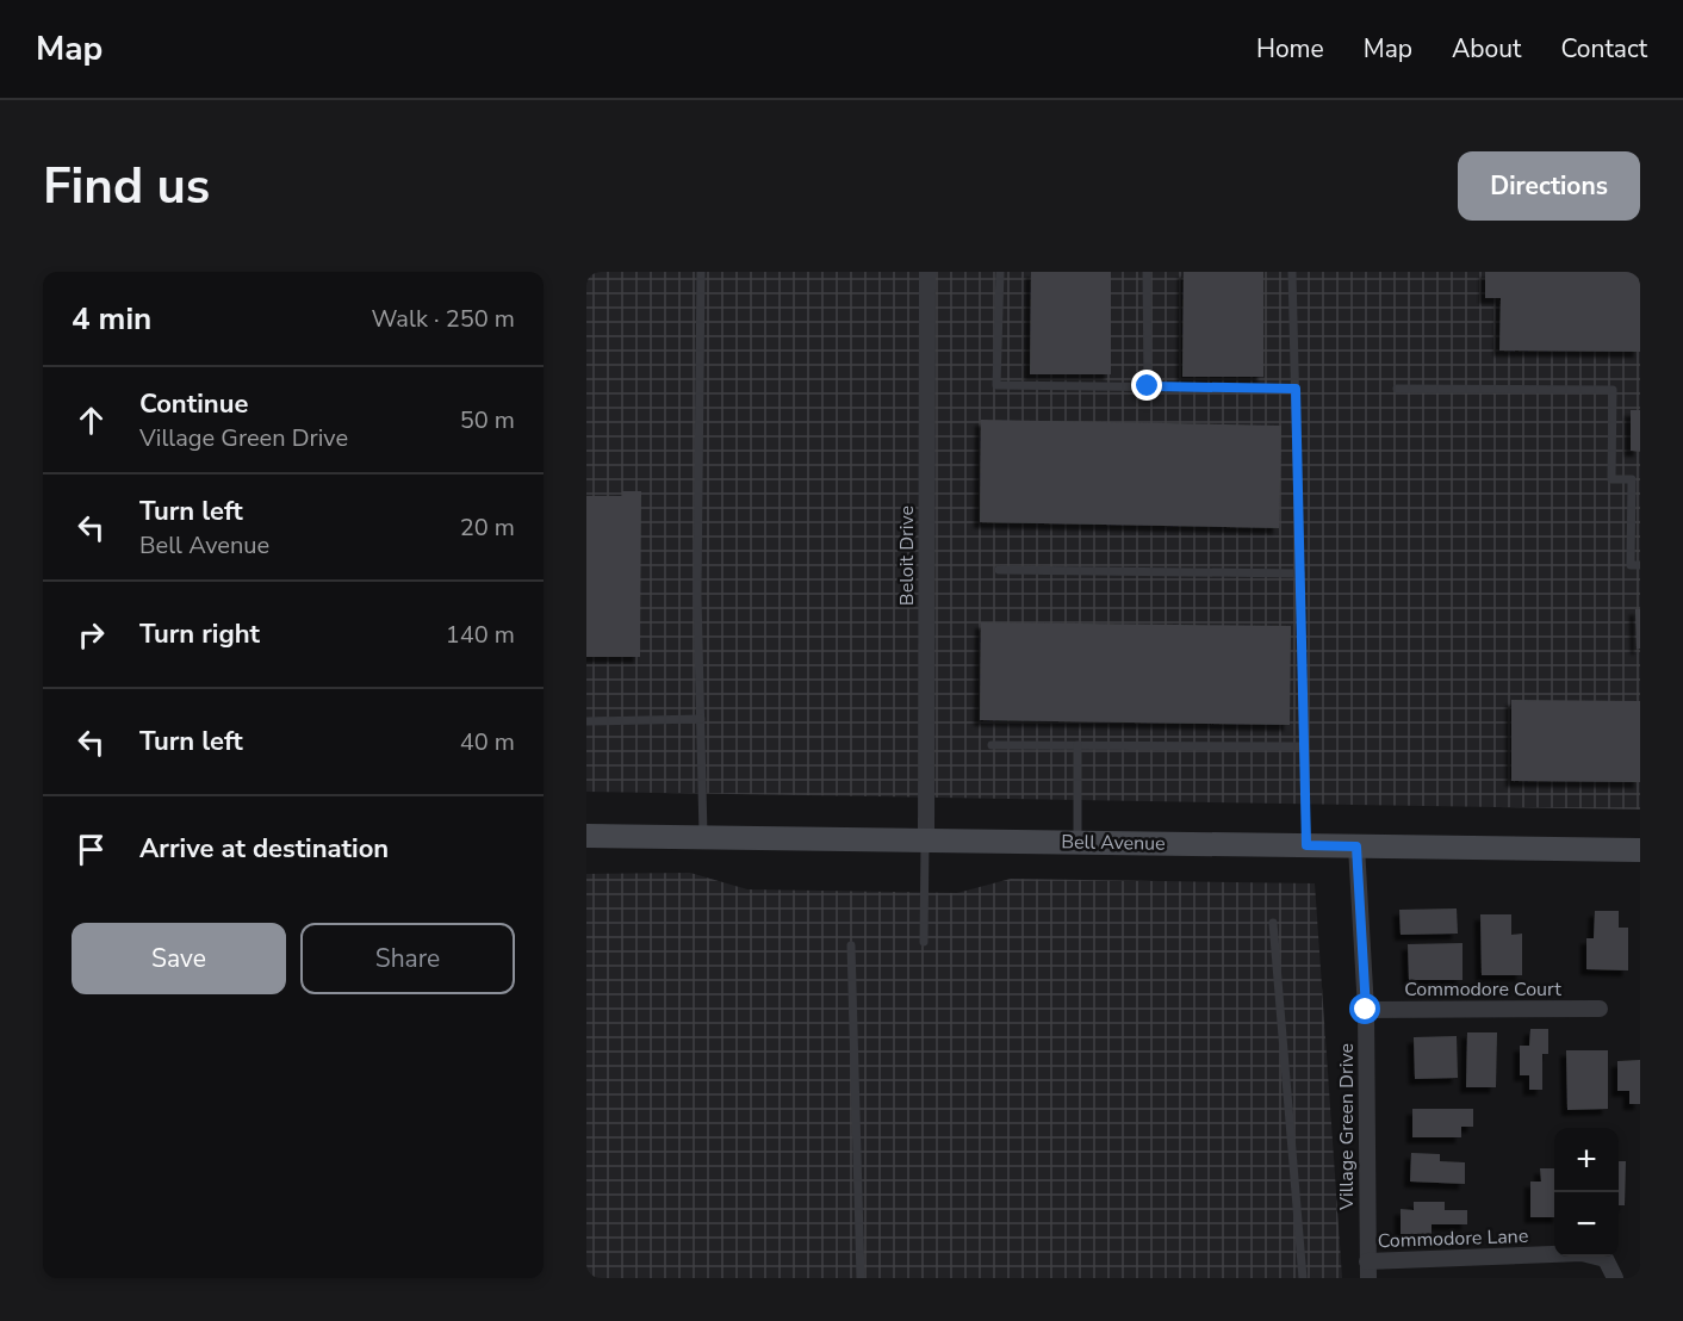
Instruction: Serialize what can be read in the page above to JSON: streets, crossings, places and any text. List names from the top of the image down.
{
  "streets": {
    "main road": ["Bell Avenue"],
    "street": [
      "Beloit Drive",
      "Commodore Court",
      "Village Green Drive",
      "Commodore Lane"
    ]
  },
  "crossings": [
    ["Beloit Drive", "Bell Avenue"],
    ["Bell Avenue", "Village Green Drive"],
    ["Commodore Court", "Village Green Drive"],
    ["Village Green Drive", "Commodore Lane"]
  ],
  "page": {
    "header": "Map",
    "nav": [
      "Home",
      "Map",
      "About",
      "Contact"
    ],
    "buttons": [
      "Directions",
      ["Save", "Share"]
    ],
    "title": "Find us",
    "heading": ["4 min", "Walk · 250 m"],
    "list": [
      ["Continue", "Village Green Drive", "50 m"],
      ["Turn left", "Bell Avenue", "20 m"],
      ["Turn right", "140 m"],
      ["Turn left", "40 m"],
      "Arrive at destination"
    ],
    "map_buttons": ["+", "−"]
  }
}
